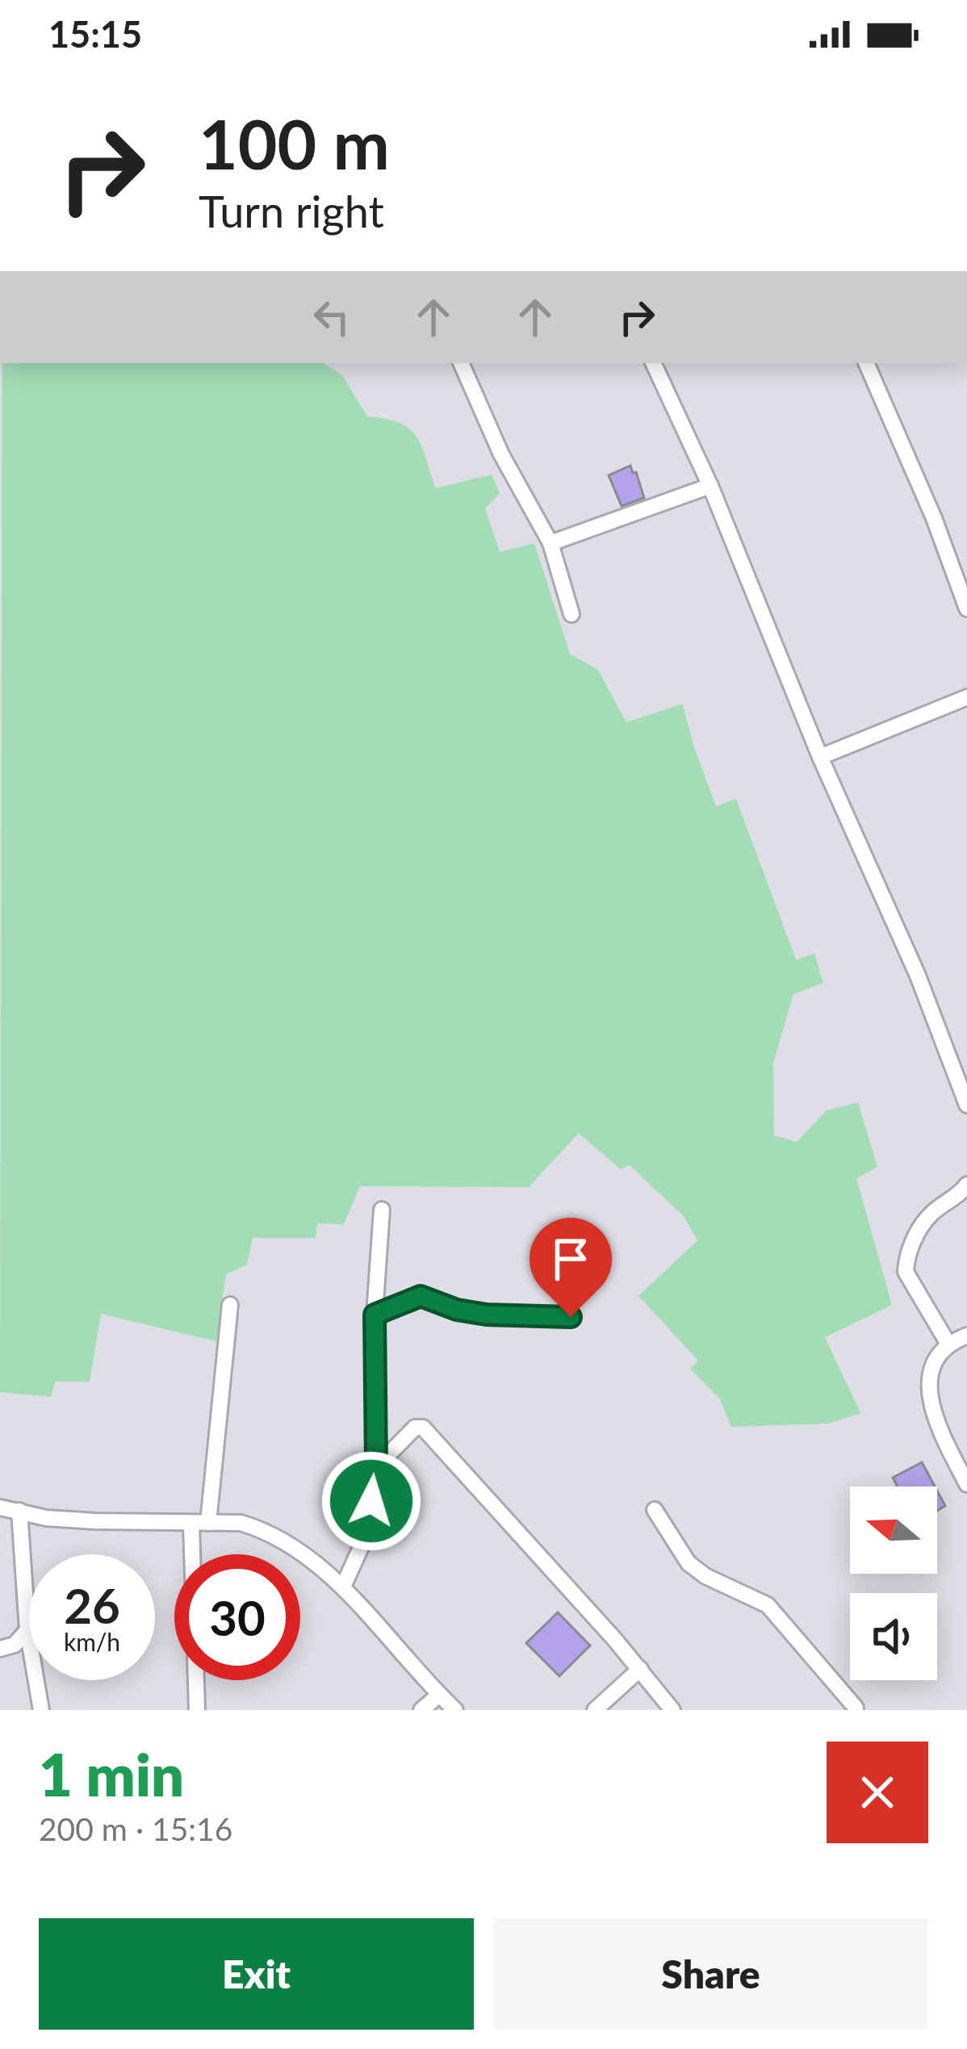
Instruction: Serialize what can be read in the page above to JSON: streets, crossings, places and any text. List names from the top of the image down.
{
  "north": "left",
  "page": {
    "status": "15:15",
    "turn": ["100 m", "Turn right"],
    "speed": "26 km/h",
    "limit": "30",
    "heading": ["1 min", "200 m · 15:16"],
    "buttons": ["Exit", "Share"]
  }
}
